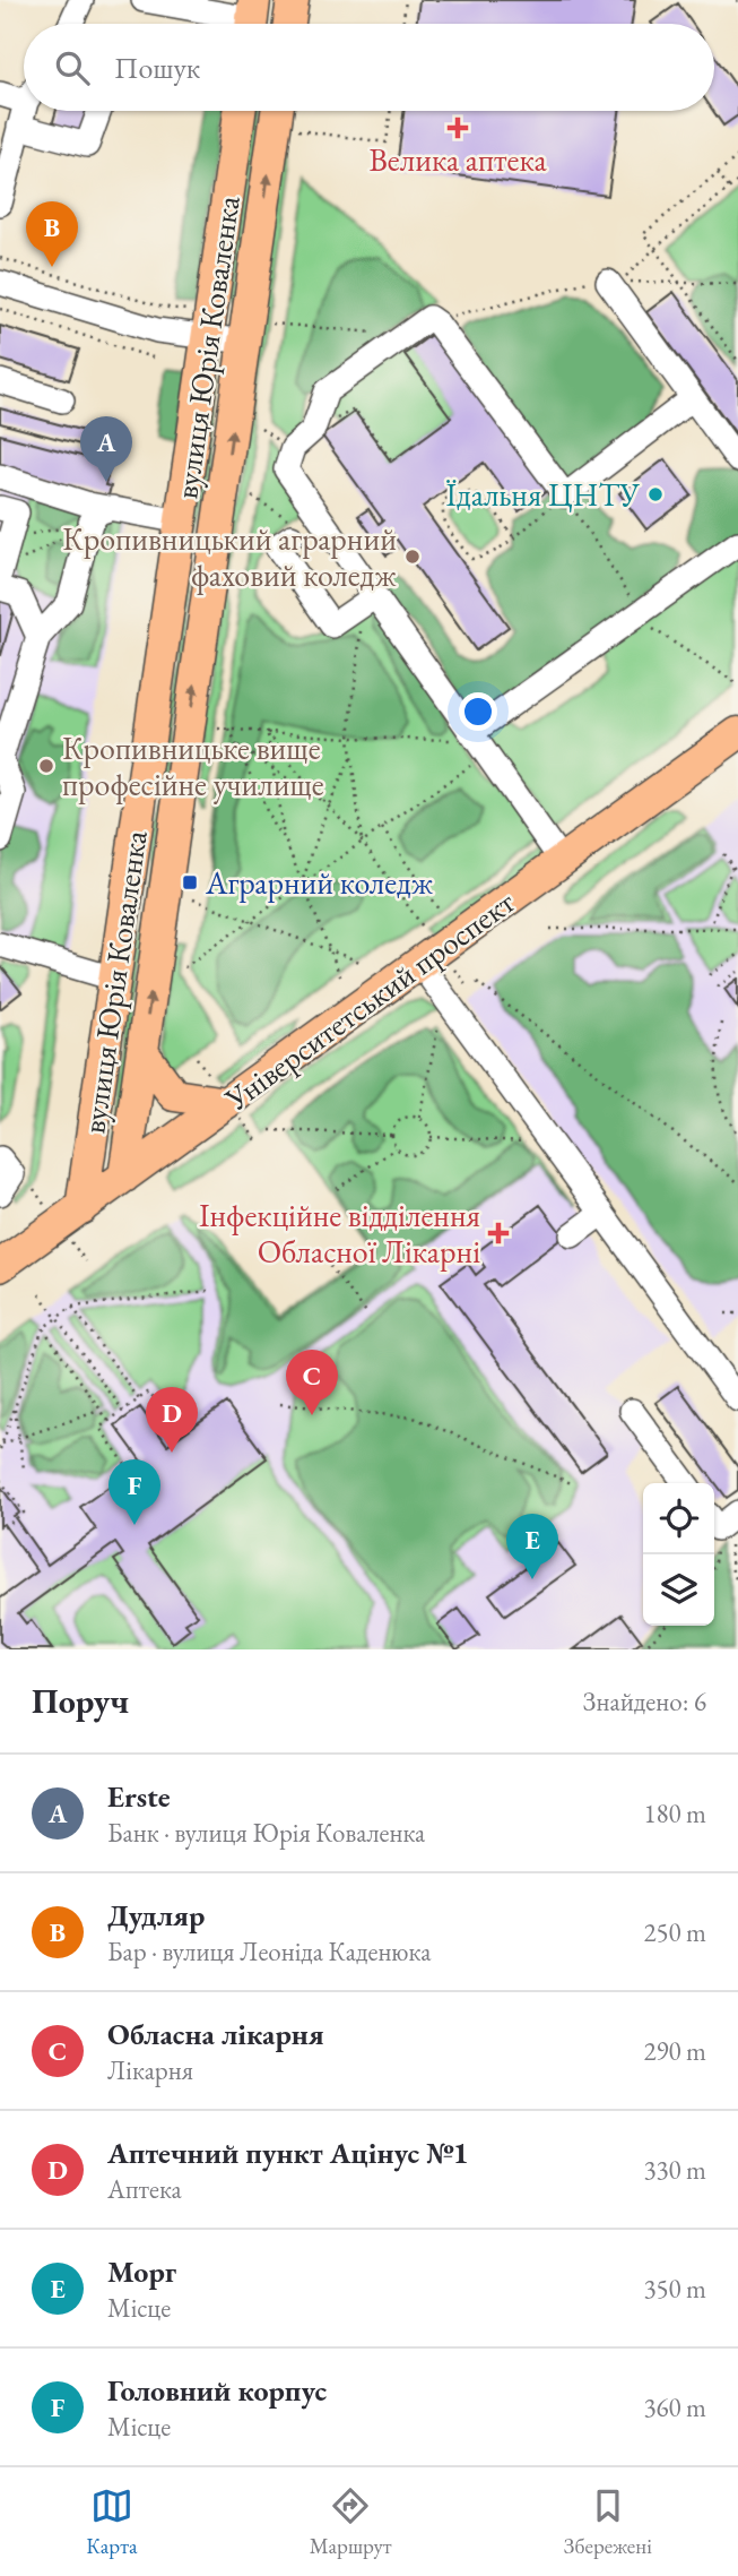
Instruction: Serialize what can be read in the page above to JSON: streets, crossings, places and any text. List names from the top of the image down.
{
  "streets": {
    "main road": ["вулиця Юрія Коваленка", "Університетський проспект"]
  },
  "crossings": [
    ["вулиця Юрія Коваленка", "Університетський проспект"]
  ],
  "places": {
    "health": ["Велика аптека", "Інфекційне відділення Обласної Лікарні"],
    "other": ["Їдальня ЦНТУ", "Кропивницький аграрний фаховий коледж", "Кропивницьке вище професійне училище"],
    "transit": ["Аграрний коледж"]
  },
  "page": {
    "search": "Пошук",
    "pins": [
      "B",
      "A",
      "C",
      "D",
      "F",
      "E"
    ],
    "heading": ["Поруч", "Знайдено: 6"],
    "list": [
      {
        "mark": "A",
        "name": "Erste",
        "note": "Банк · вулиця Юрія Коваленка",
        "value": "180 m"
      },
      {
        "mark": "B",
        "name": "Дудляр",
        "note": "Бар · вулиця Леоніда Каденюка",
        "value": "250 m"
      },
      {
        "mark": "C",
        "name": "Обласна лікарня",
        "note": "Лікарня",
        "value": "290 m"
      },
      {
        "mark": "D",
        "name": "Аптечний пункт Ацінус №1",
        "note": "Аптека",
        "value": "330 m"
      },
      {
        "mark": "E",
        "name": "Морг",
        "note": "Місце",
        "value": "350 m"
      },
      {
        "mark": "F",
        "name": "Головний корпус",
        "note": "Місце",
        "value": "360 m"
      }
    ],
    "nav": ["Карта", "Маршрут", "Збережені"]
  }
}
